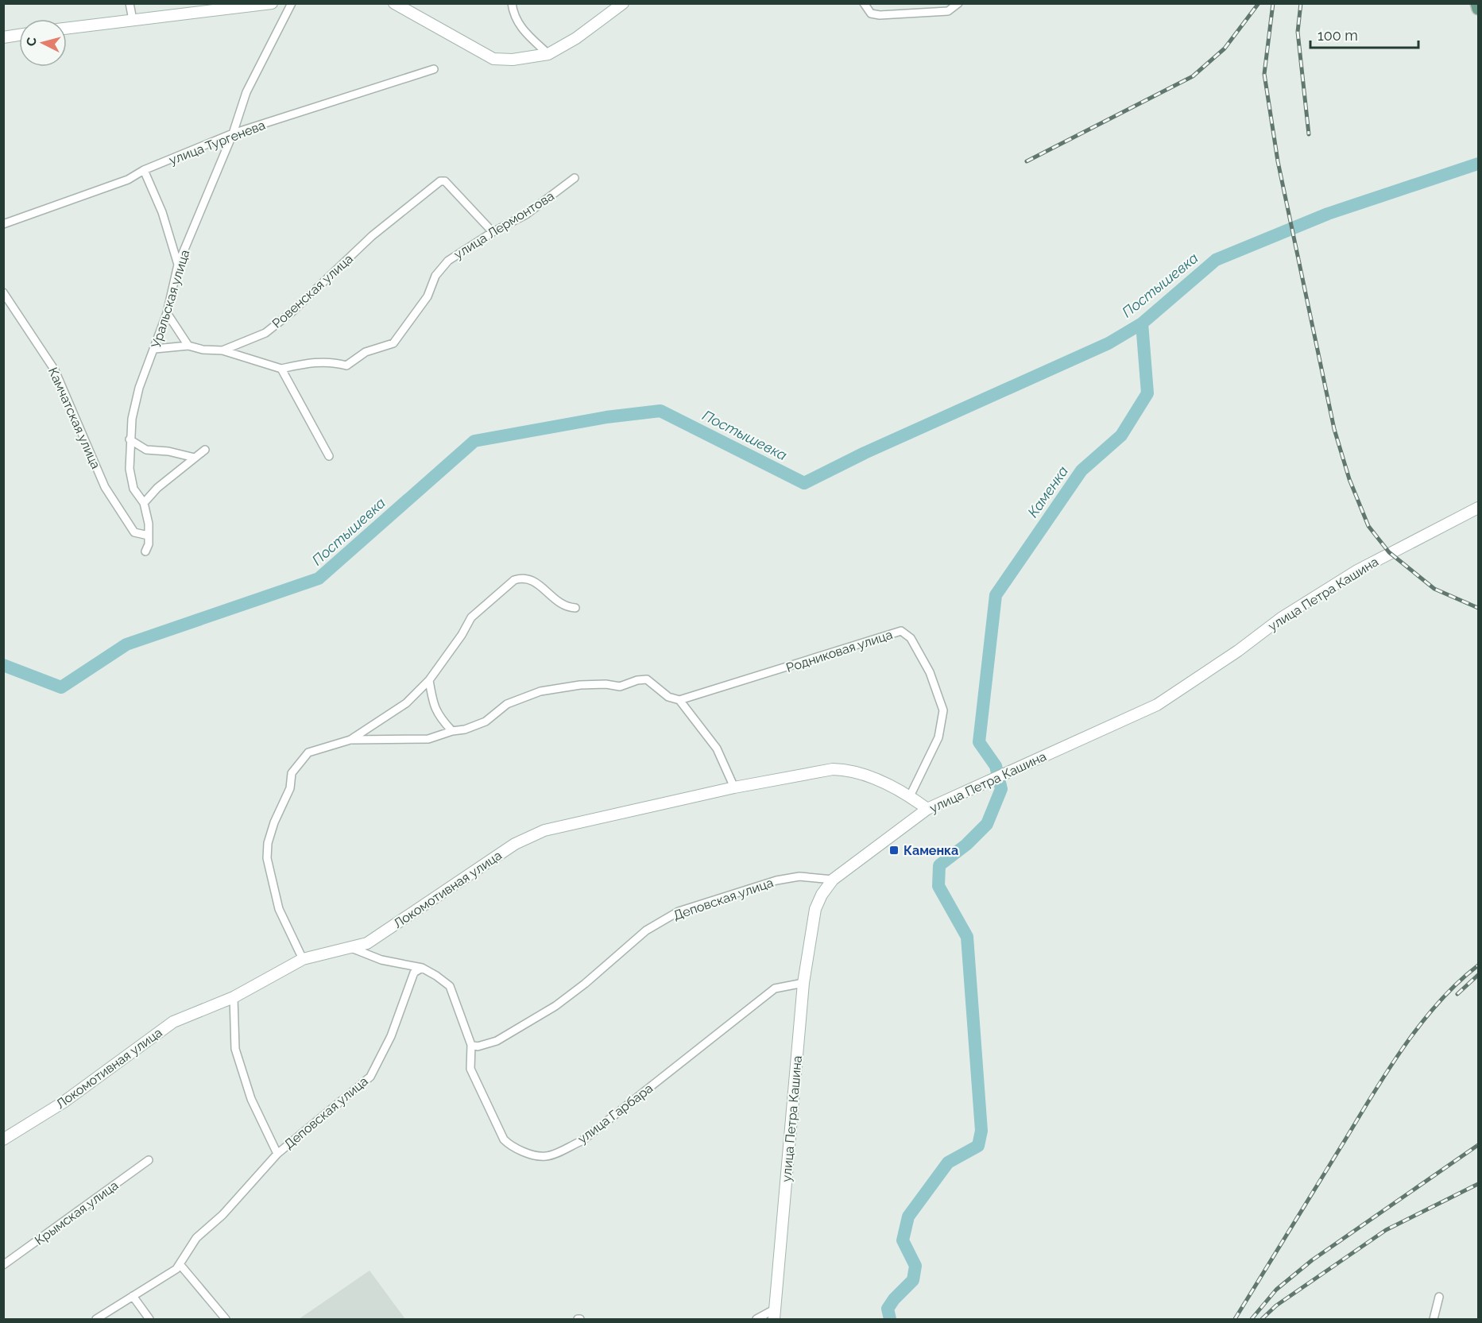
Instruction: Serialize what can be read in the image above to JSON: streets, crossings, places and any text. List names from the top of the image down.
{
  "streets": {
    "street": [
      "улица Тургенева",
      "улица Лермонтова",
      "Ровенская улица",
      "Уральская улица",
      "Камчатская улица",
      "улица Петра Кашина",
      "Родниковая улица",
      "Локомотивная улица",
      "Деповская улица",
      "улица Гарбара",
      "Крымская улица"
    ]
  },
  "crossings": [
    ["улица Тургенева", "Уральская улица"],
    ["улица Лермонтова", "Ровенская улица"],
    ["Уральская улица", "Камчатская улица"],
    ["улица Петра Кашина", "Локомотивная улица"],
    ["улица Петра Кашина", "Деповская улица"],
    ["улица Петра Кашина", "улица Гарбара"],
    ["Родниковая улица", "Локомотивная улица"],
    ["Деповская улица", "улица Гарбара"]
  ],
  "water": ["Постышевка", "Каменка"],
  "places": {
    "transit": ["Каменка"]
  },
  "scale_bar": "100 m",
  "north": "left"
}
